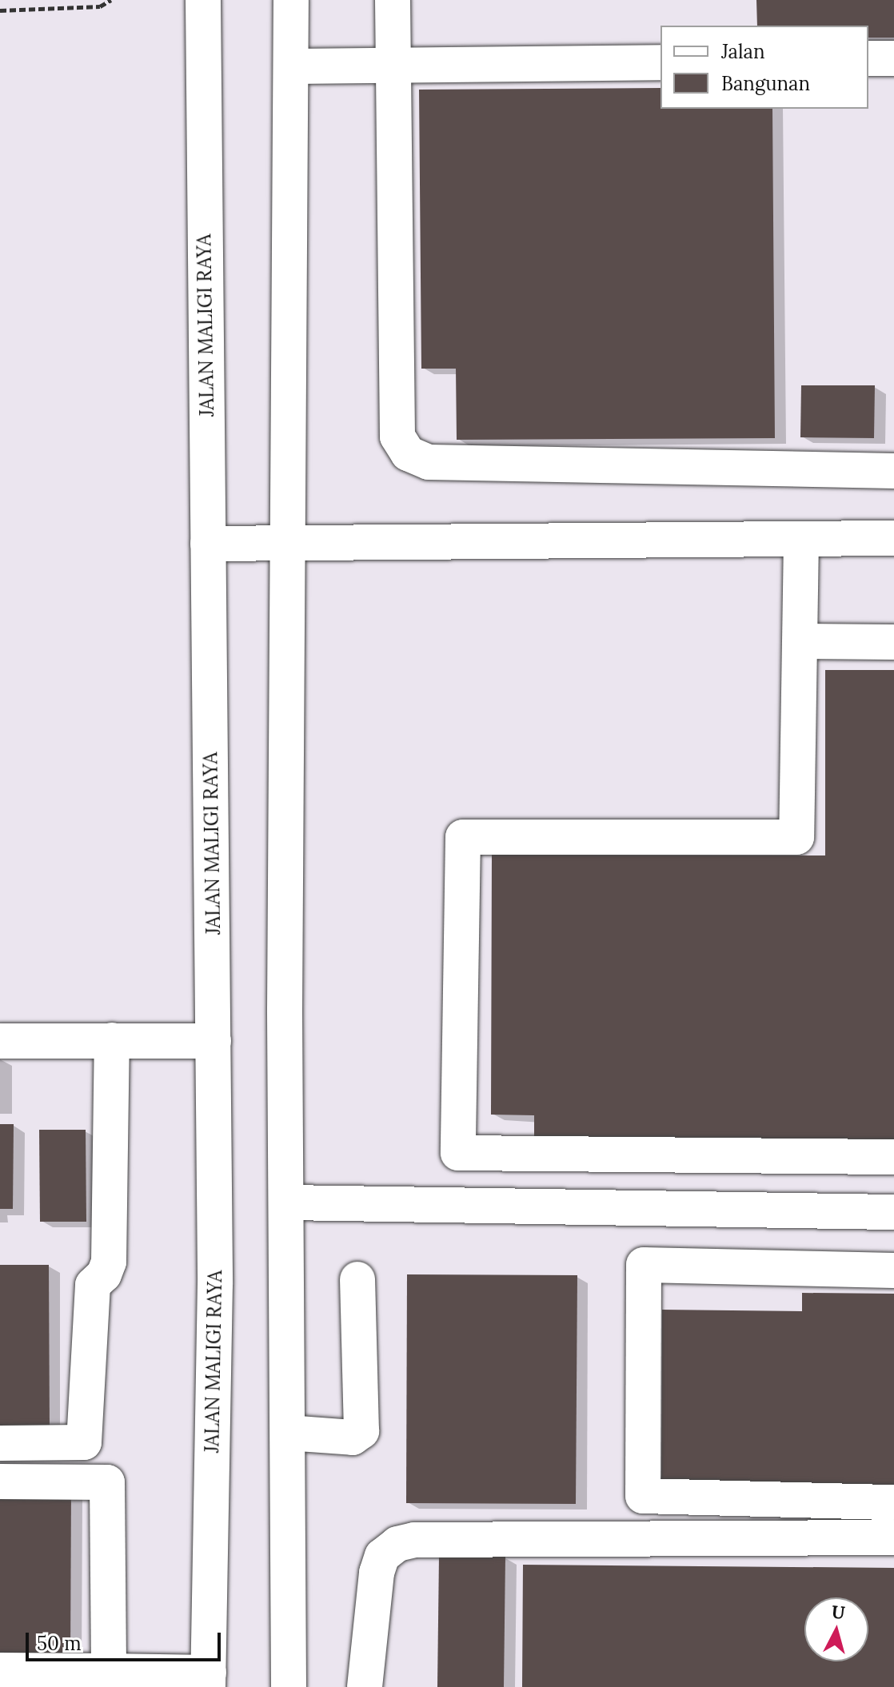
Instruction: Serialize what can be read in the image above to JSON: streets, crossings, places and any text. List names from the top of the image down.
{
  "streets": {
    "street": ["JALAN MALIGI RAYA"]
  },
  "legend": ["Jalan", "Bangunan"],
  "scale_bar": "50 m",
  "north": "top"
}
